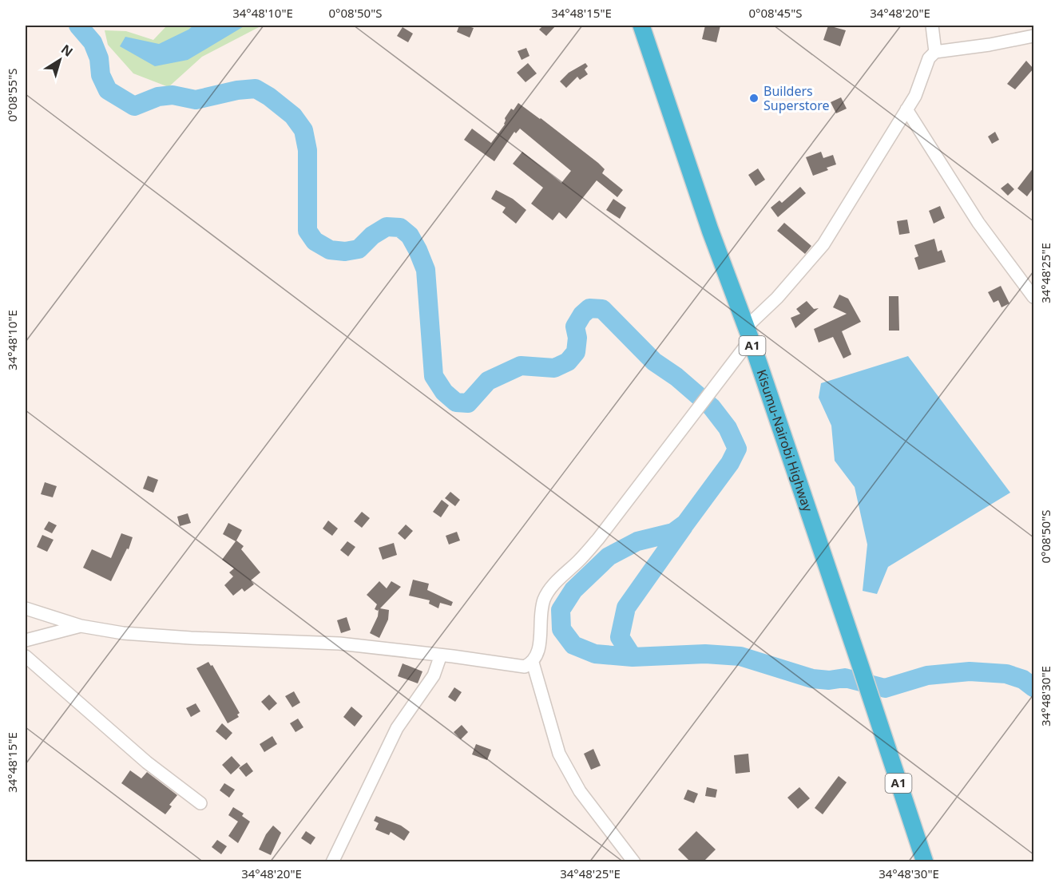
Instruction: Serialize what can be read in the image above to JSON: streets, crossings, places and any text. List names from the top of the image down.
{
  "streets": {
    "highway": ["A1", "Kisumu-Nairobi Highway"]
  },
  "places": ["Builders Superstore"],
  "north": "top right",
  "coordinates": [
    "34°48'10\"E",
    "0°08'50\"S",
    "34°48'15\"E",
    "0°08'45\"S",
    "34°48'20\"E",
    "0°08'55\"S",
    "34°48'25\"E",
    "34°48'30\"E"
  ]
}
